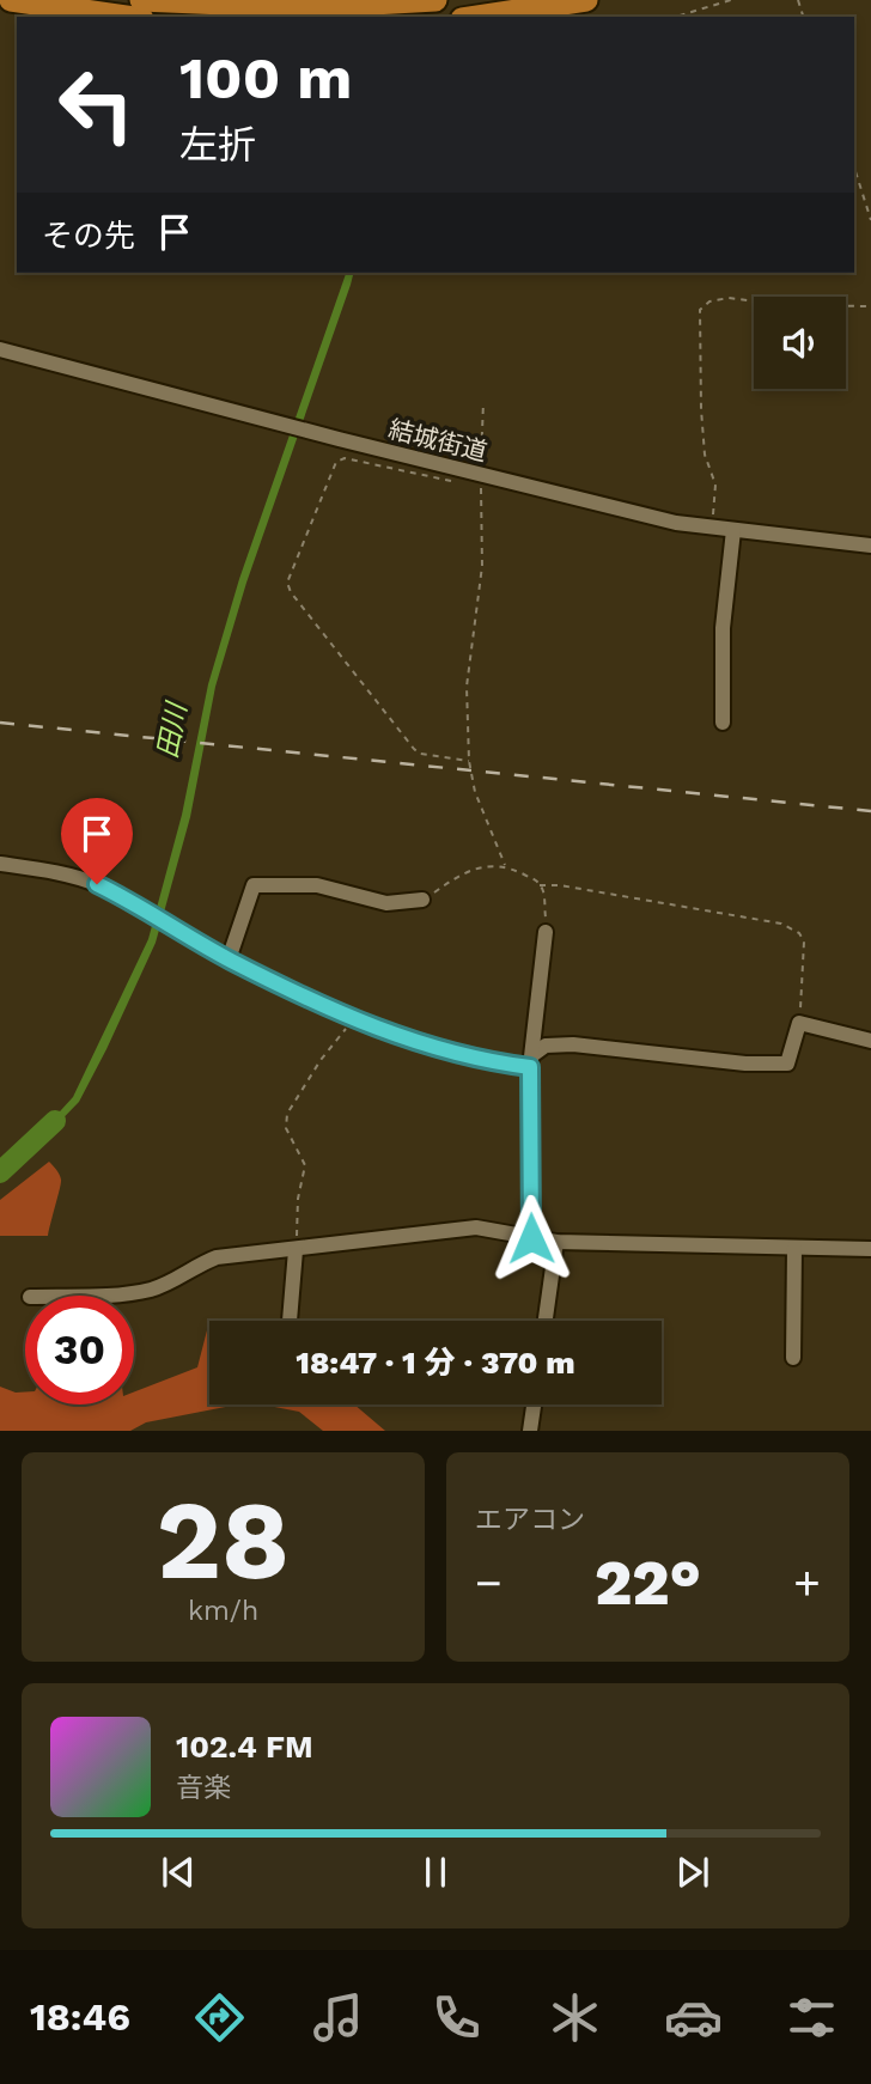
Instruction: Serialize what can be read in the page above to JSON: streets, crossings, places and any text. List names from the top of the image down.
{
  "streets": {
    "street": ["結城街道"]
  },
  "water": ["田川"],
  "page": {
    "turn": ["100 m", "左折"],
    "then": "その先",
    "limit": "30",
    "trip": "18:47 · 1 分 · 370 m",
    "tile": [
      ["28", "km/h"],
      "エアコン"
    ],
    "heat": ["−", "22°", "+"],
    "song": ["102.4 FM", "音楽"],
    "tabs": "18:46"
  }
}
